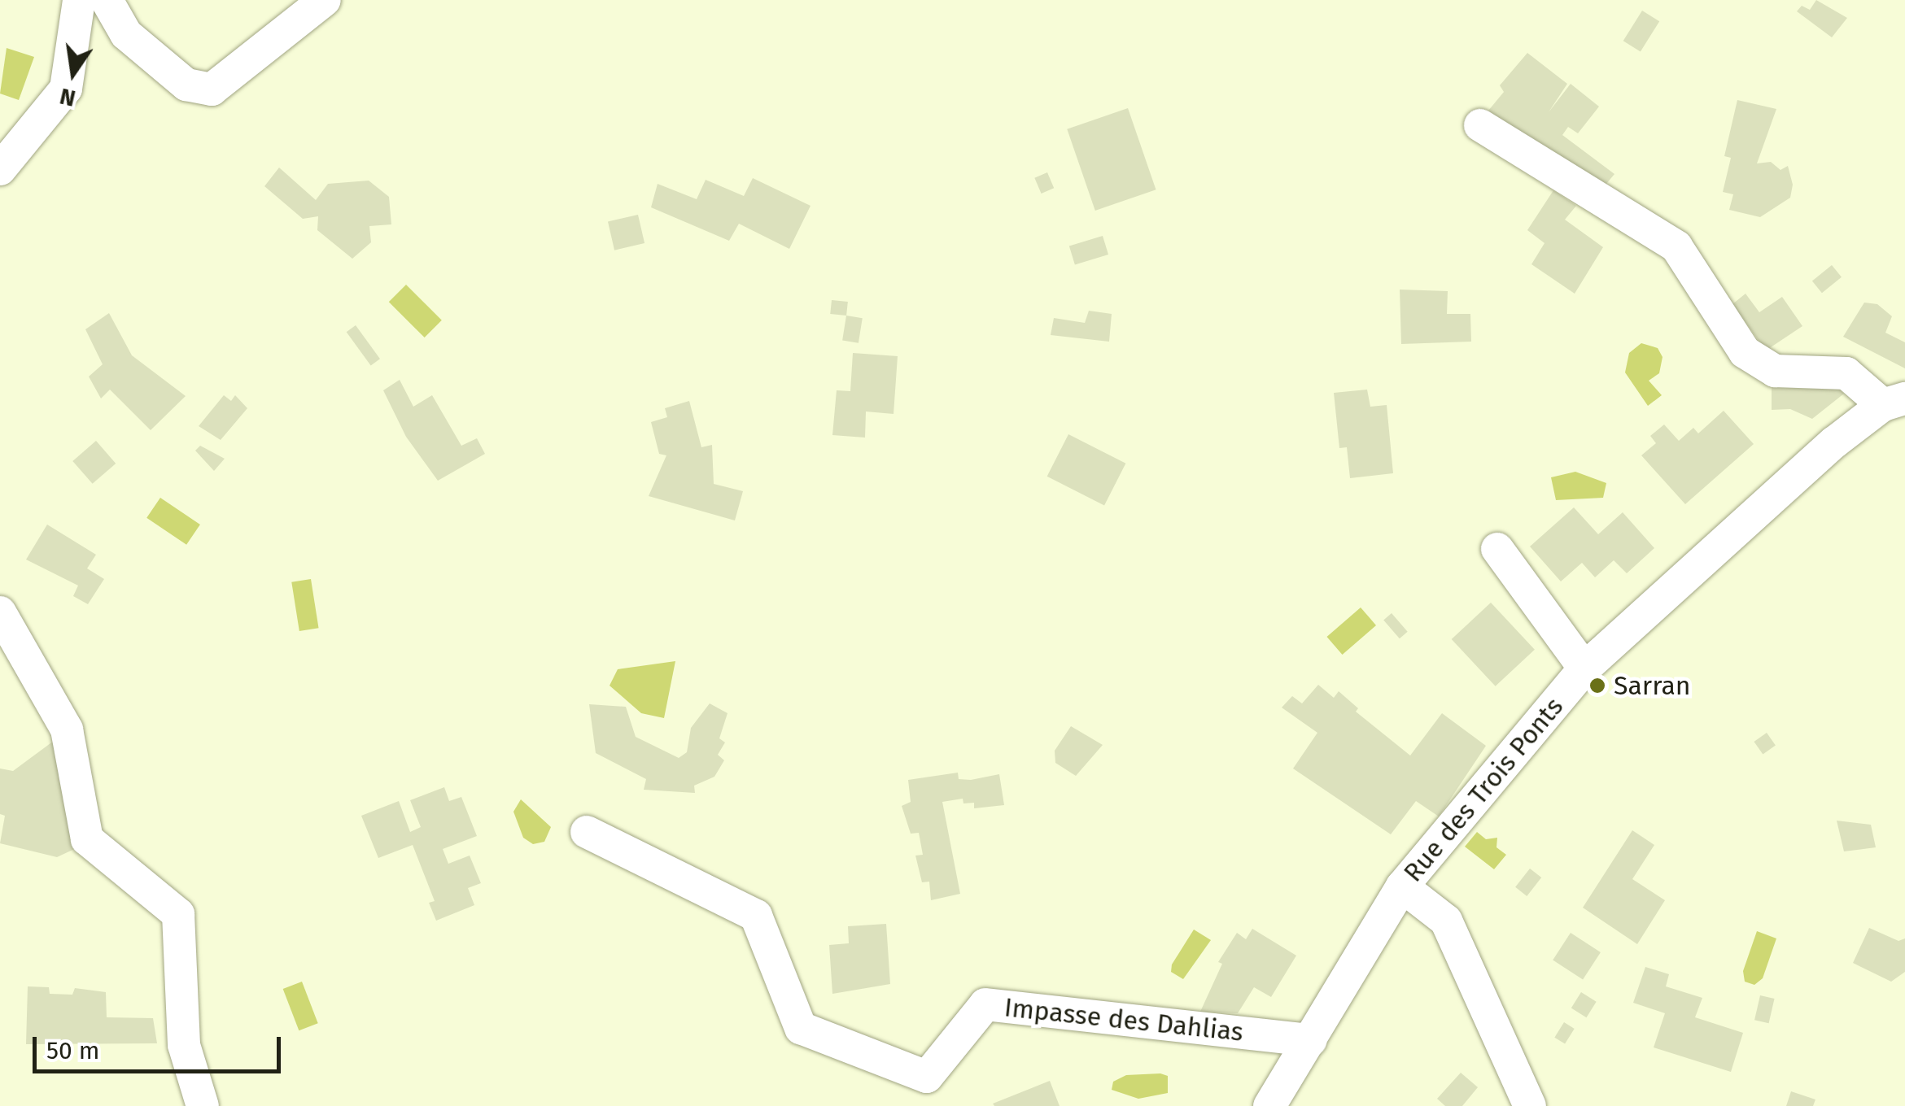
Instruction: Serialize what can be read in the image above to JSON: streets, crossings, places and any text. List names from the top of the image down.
{
  "streets": {
    "street": ["Rue des Trois Ponts", "Impasse des Dahlias"]
  },
  "crossings": [
    ["Rue des Trois Ponts", "Impasse des Dahlias"]
  ],
  "places": ["Sarran"],
  "scale_bar": "50 m",
  "north": "bottom"
}
